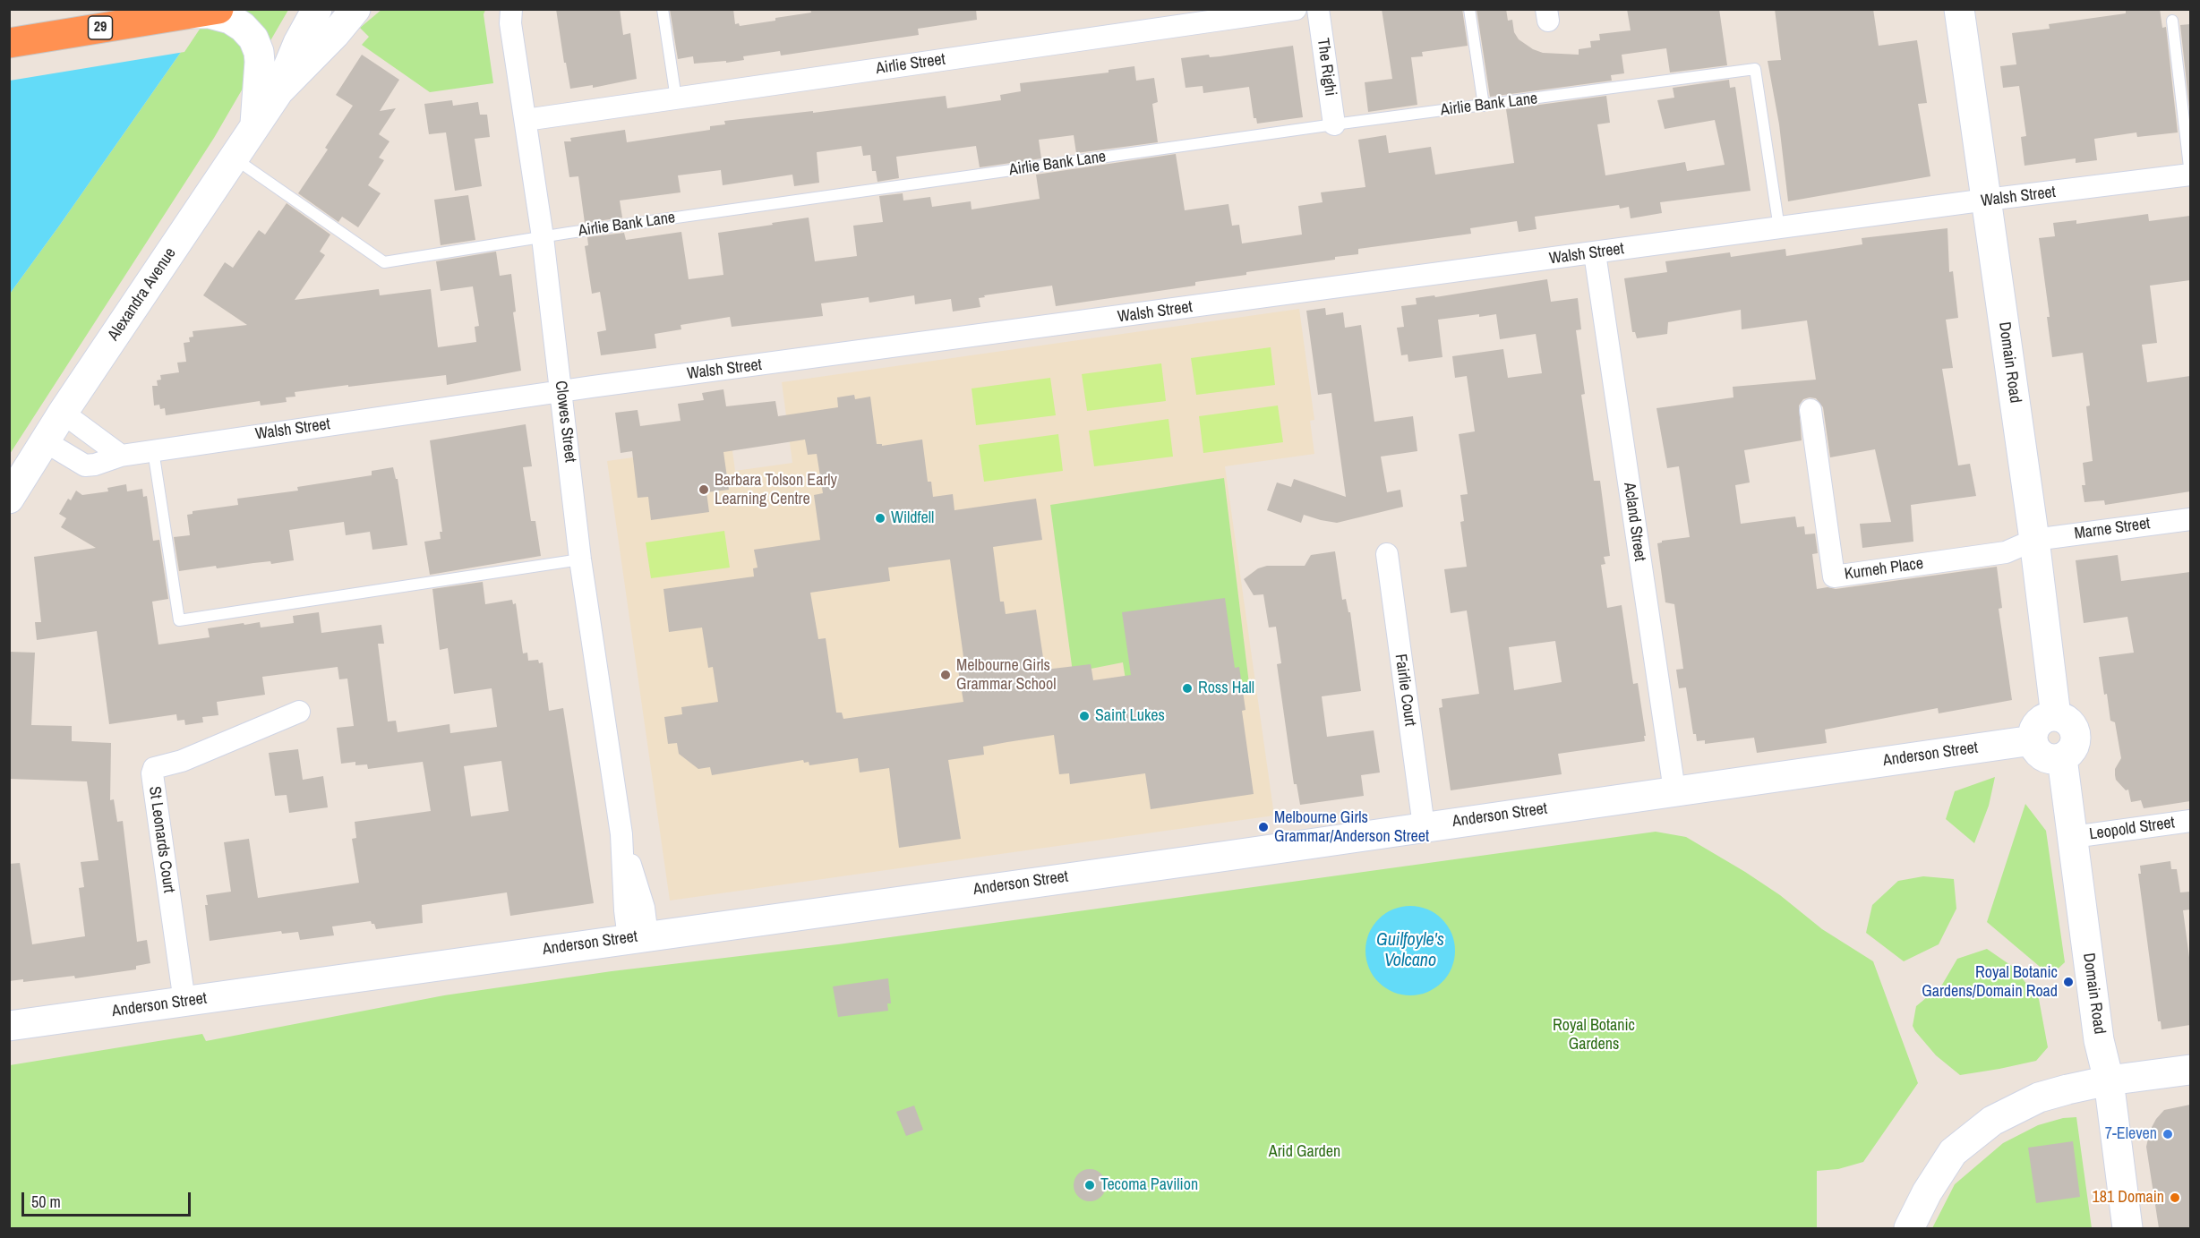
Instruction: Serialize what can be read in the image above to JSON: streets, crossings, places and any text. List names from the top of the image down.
{
  "streets": {
    "highway": ["29"],
    "street": [
      "Airlie Street",
      "The Righi",
      "Walsh Street",
      "Alexandra Avenue",
      "Domain Road",
      "Clowes Street",
      "Acland Street",
      "Marne Street",
      "Kurneh Place",
      "Fairlie Court",
      "Anderson Street",
      "Leopold Street",
      "St Leonards Court"
    ],
    "lane": ["Airlie Bank Lane"]
  },
  "crossings": [
    ["Airlie Street", "Clowes Street"],
    ["The Righi", "Airlie Bank Lane"],
    ["Airlie Bank Lane", "Walsh Street"],
    ["Airlie Bank Lane", "Alexandra Avenue"],
    ["Airlie Bank Lane", "Clowes Street"],
    ["Walsh Street", "Alexandra Avenue"],
    ["Walsh Street", "Domain Road"],
    ["Walsh Street", "Clowes Street"],
    ["Walsh Street", "Acland Street"],
    ["Domain Road", "Marne Street"],
    ["Domain Road", "Kurneh Place"],
    ["Domain Road", "Anderson Street"],
    ["Domain Road", "Leopold Street"],
    ["Clowes Street", "Anderson Street"],
    ["Acland Street", "Anderson Street"],
    ["Marne Street", "Kurneh Place"],
    ["Fairlie Court", "Anderson Street"],
    ["Anderson Street", "St Leonards Court"]
  ],
  "water": ["Guilfoyle's Volcano"],
  "parks": ["Royal Botanic Gardens", "Arid Garden"],
  "places": [
    "Barbara Tolson Early Learning Centre",
    "Wildfell",
    "Melbourne Girls Grammar School",
    "Ross Hall",
    "Saint Lukes",
    "Melbourne Girls Grammar/Anderson Street",
    "Royal Botanic Gardens/Domain Road",
    "7-Eleven",
    "Tecoma Pavilion",
    "181 Domain"
  ],
  "scale_bar": "50 m"
}
